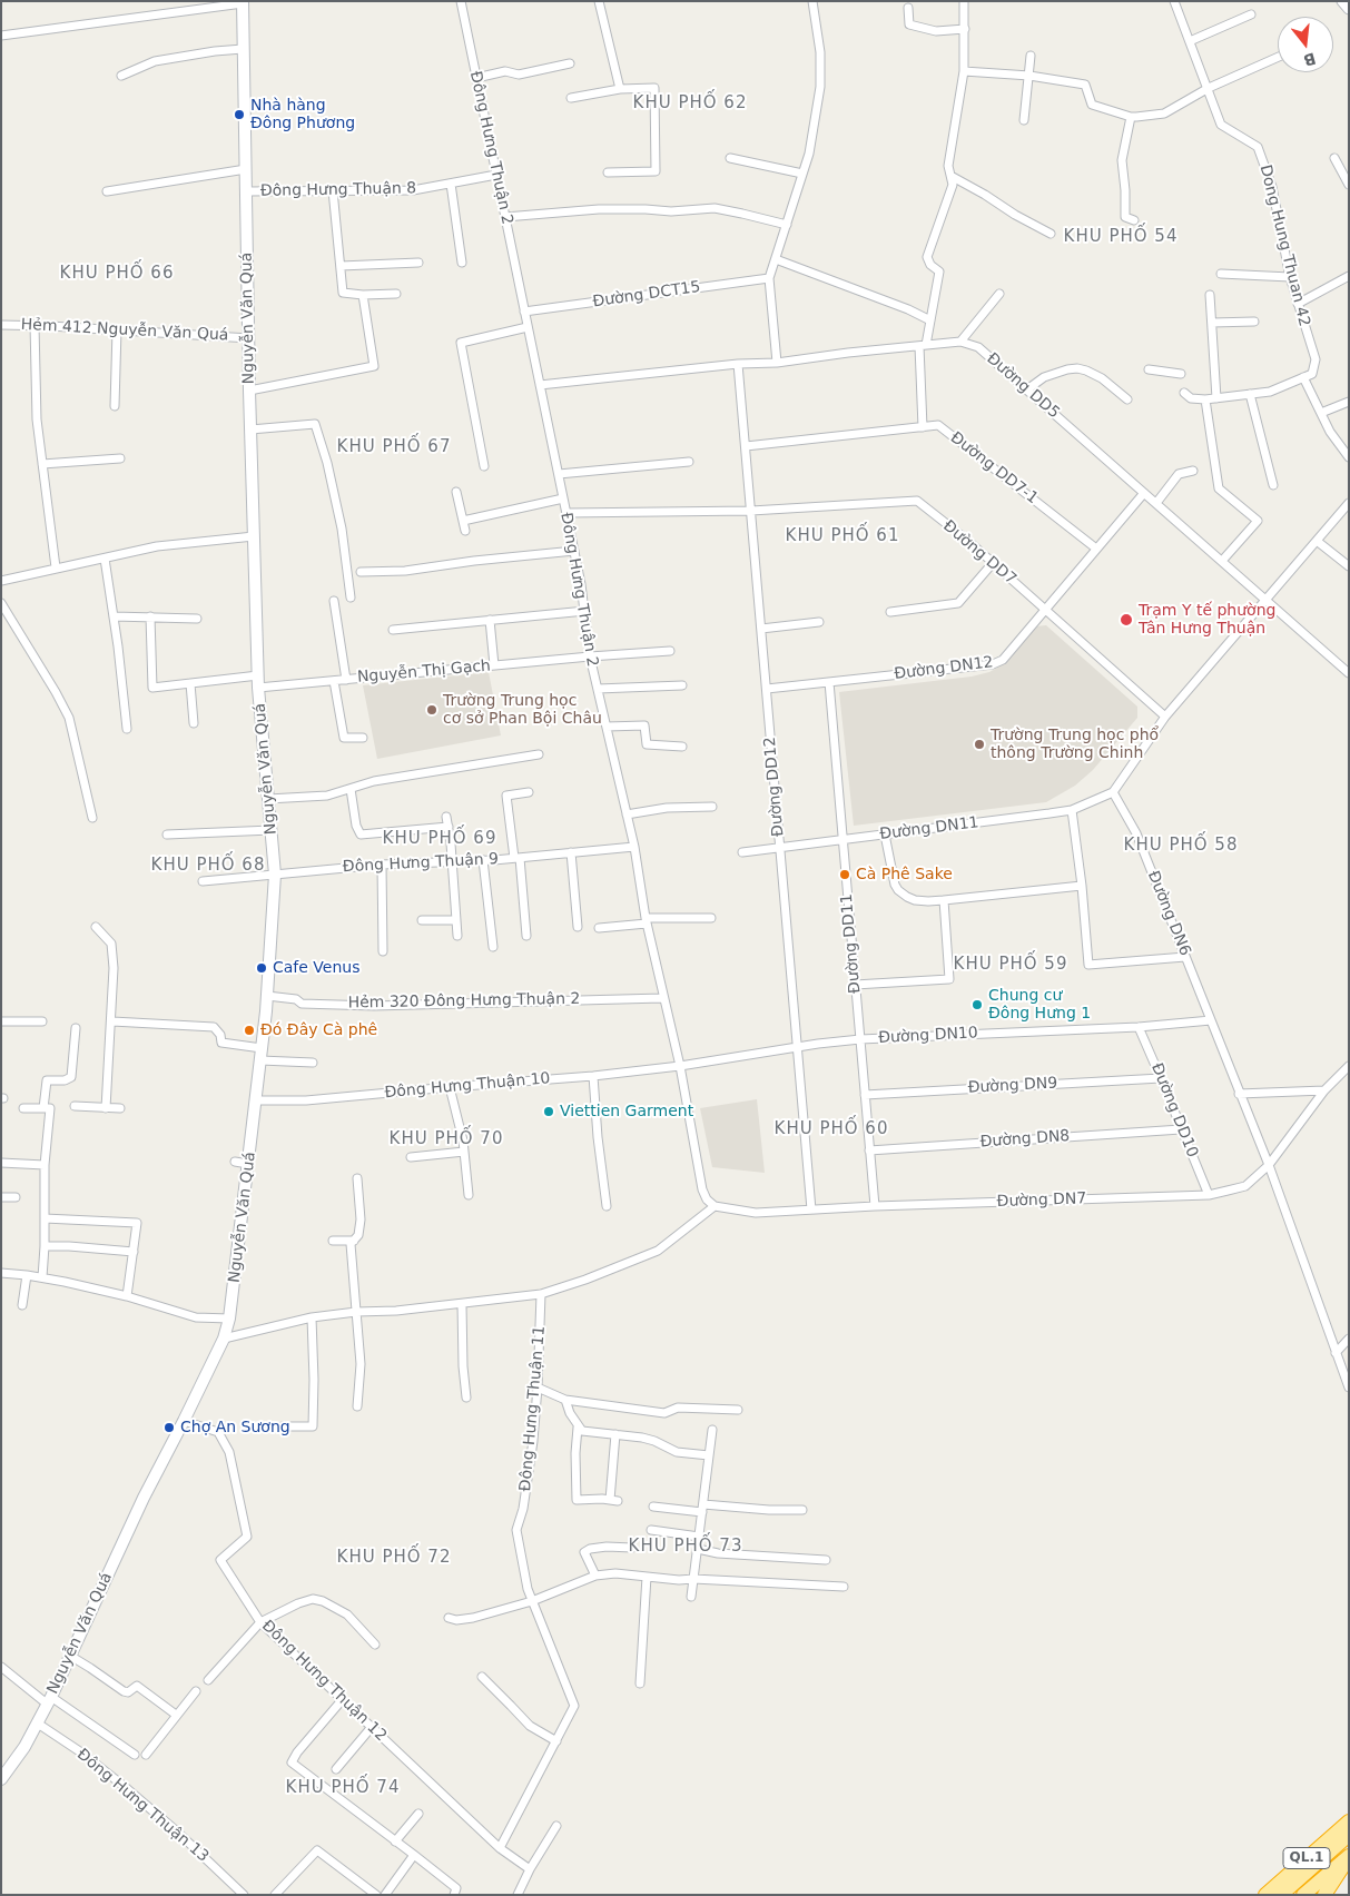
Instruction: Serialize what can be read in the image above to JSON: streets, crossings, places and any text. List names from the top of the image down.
{
  "streets": {
    "highway": ["QL.1"],
    "main road": ["Nguyễn Văn Quá"],
    "street": [
      "Đông Hưng Thuận 2",
      "Đông Hưng Thuận 8",
      "Dong Hung Thuan 42",
      "Đường DCT15",
      "Hẻm 412 Nguyễn Văn Quá",
      "Đường DD5",
      "Đường DD7-1",
      "Đường DD7",
      "Đường DN12",
      "Nguyễn Thị Gạch",
      "Đường DD12",
      "Đường DN11",
      "Đông Hưng Thuận 9",
      "Đường DN6",
      "Đường DD11",
      "Hẻm 320 Đông Hưng Thuận 2",
      "Đường DN10",
      "Đông Hưng Thuận 10",
      "Đường DN9",
      "Đường DD10",
      "Đường DN8",
      "Đường DN7",
      "Đông Hưng Thuận 11",
      "Đông Hưng Thuận 12",
      "Đông Hưng Thuận 13"
    ]
  },
  "crossings": [
    ["Đông Hưng Thuận 2", "Đông Hưng Thuận 8"],
    ["Đông Hưng Thuận 2", "Đường DCT15"],
    ["Đông Hưng Thuận 2", "Đường DD5"],
    ["Đông Hưng Thuận 2", "Đường DD7"],
    ["Đông Hưng Thuận 2", "Nguyễn Thị Gạch"],
    ["Đông Hưng Thuận 2", "Đông Hưng Thuận 9"],
    ["Đông Hưng Thuận 2", "Hẻm 320 Đông Hưng Thuận 2"],
    ["Đông Hưng Thuận 2", "Đường DN10"],
    ["Đông Hưng Thuận 2", "Đông Hưng Thuận 10"],
    ["Đông Hưng Thuận 2", "Đường DN7"],
    ["Đông Hưng Thuận 8", "Nguyễn Văn Quá"],
    ["Nguyễn Văn Quá", "Hẻm 412 Nguyễn Văn Quá"],
    ["Nguyễn Văn Quá", "Nguyễn Thị Gạch"],
    ["Nguyễn Văn Quá", "Đông Hưng Thuận 9"],
    ["Nguyễn Văn Quá", "Hẻm 320 Đông Hưng Thuận 2"],
    ["Nguyễn Văn Quá", "Đông Hưng Thuận 10"],
    ["Nguyễn Văn Quá", "Đông Hưng Thuận 12"],
    ["Nguyễn Văn Quá", "Đông Hưng Thuận 13"],
    ["Đường DD5", "Đường DN12"],
    ["Đường DD5", "Đường DD12"],
    ["Đường DD7-1", "Đường DN12"],
    ["Đường DD7-1", "Đường DD12"],
    ["Đường DD7", "Đường DN12"],
    ["Đường DD7", "Đường DD12"],
    ["Đường DN12", "Đường DD12"],
    ["Đường DN12", "Đường DD11"],
    ["Đường DD12", "Đường DN11"],
    ["Đường DD12", "Đường DN10"],
    ["Đường DD12", "Đường DN7"],
    ["Đường DN11", "Đường DN6"],
    ["Đường DN11", "Đường DD11"],
    ["Đường DN6", "Đường DN10"],
    ["Đường DN6", "Đường DN7"],
    ["Đường DD11", "Đường DN10"],
    ["Đường DD11", "Đường DN9"],
    ["Đường DD11", "Đường DN8"],
    ["Đường DD11", "Đường DN7"],
    ["Đường DN10", "Đông Hưng Thuận 10"],
    ["Đường DN10", "Đường DD10"],
    ["Đường DN9", "Đường DD10"],
    ["Đường DD10", "Đường DN8"],
    ["Đường DD10", "Đường DN7"],
    ["Đông Hưng Thuận 11", "Đông Hưng Thuận 12"]
  ],
  "districts": [
    "KHU PHỐ 62",
    "KHU PHỐ 54",
    "KHU PHỐ 66",
    "KHU PHỐ 67",
    "KHU PHỐ 61",
    "KHU PHỐ 69",
    "KHU PHỐ 58",
    "KHU PHỐ 68",
    "KHU PHỐ 59",
    "KHU PHỐ 60",
    "KHU PHỐ 70",
    "KHU PHỐ 73",
    "KHU PHỐ 72",
    "KHU PHỐ 74"
  ],
  "places": [
    "Nhà hàng Đông Phương",
    "Trạm Y tế phường Tân Hưng Thuận",
    "Trường Trung học cơ sở Phan Bội Châu",
    "Trường Trung học phổ thông Trường Chinh",
    "Cà Phê Sake",
    "Cafe Venus",
    "Chung cư Đông Hưng 1",
    "Đó Đây Cà phê",
    "Viettien Garment",
    "Chợ An Sương"
  ],
  "north": "bottom"
}
